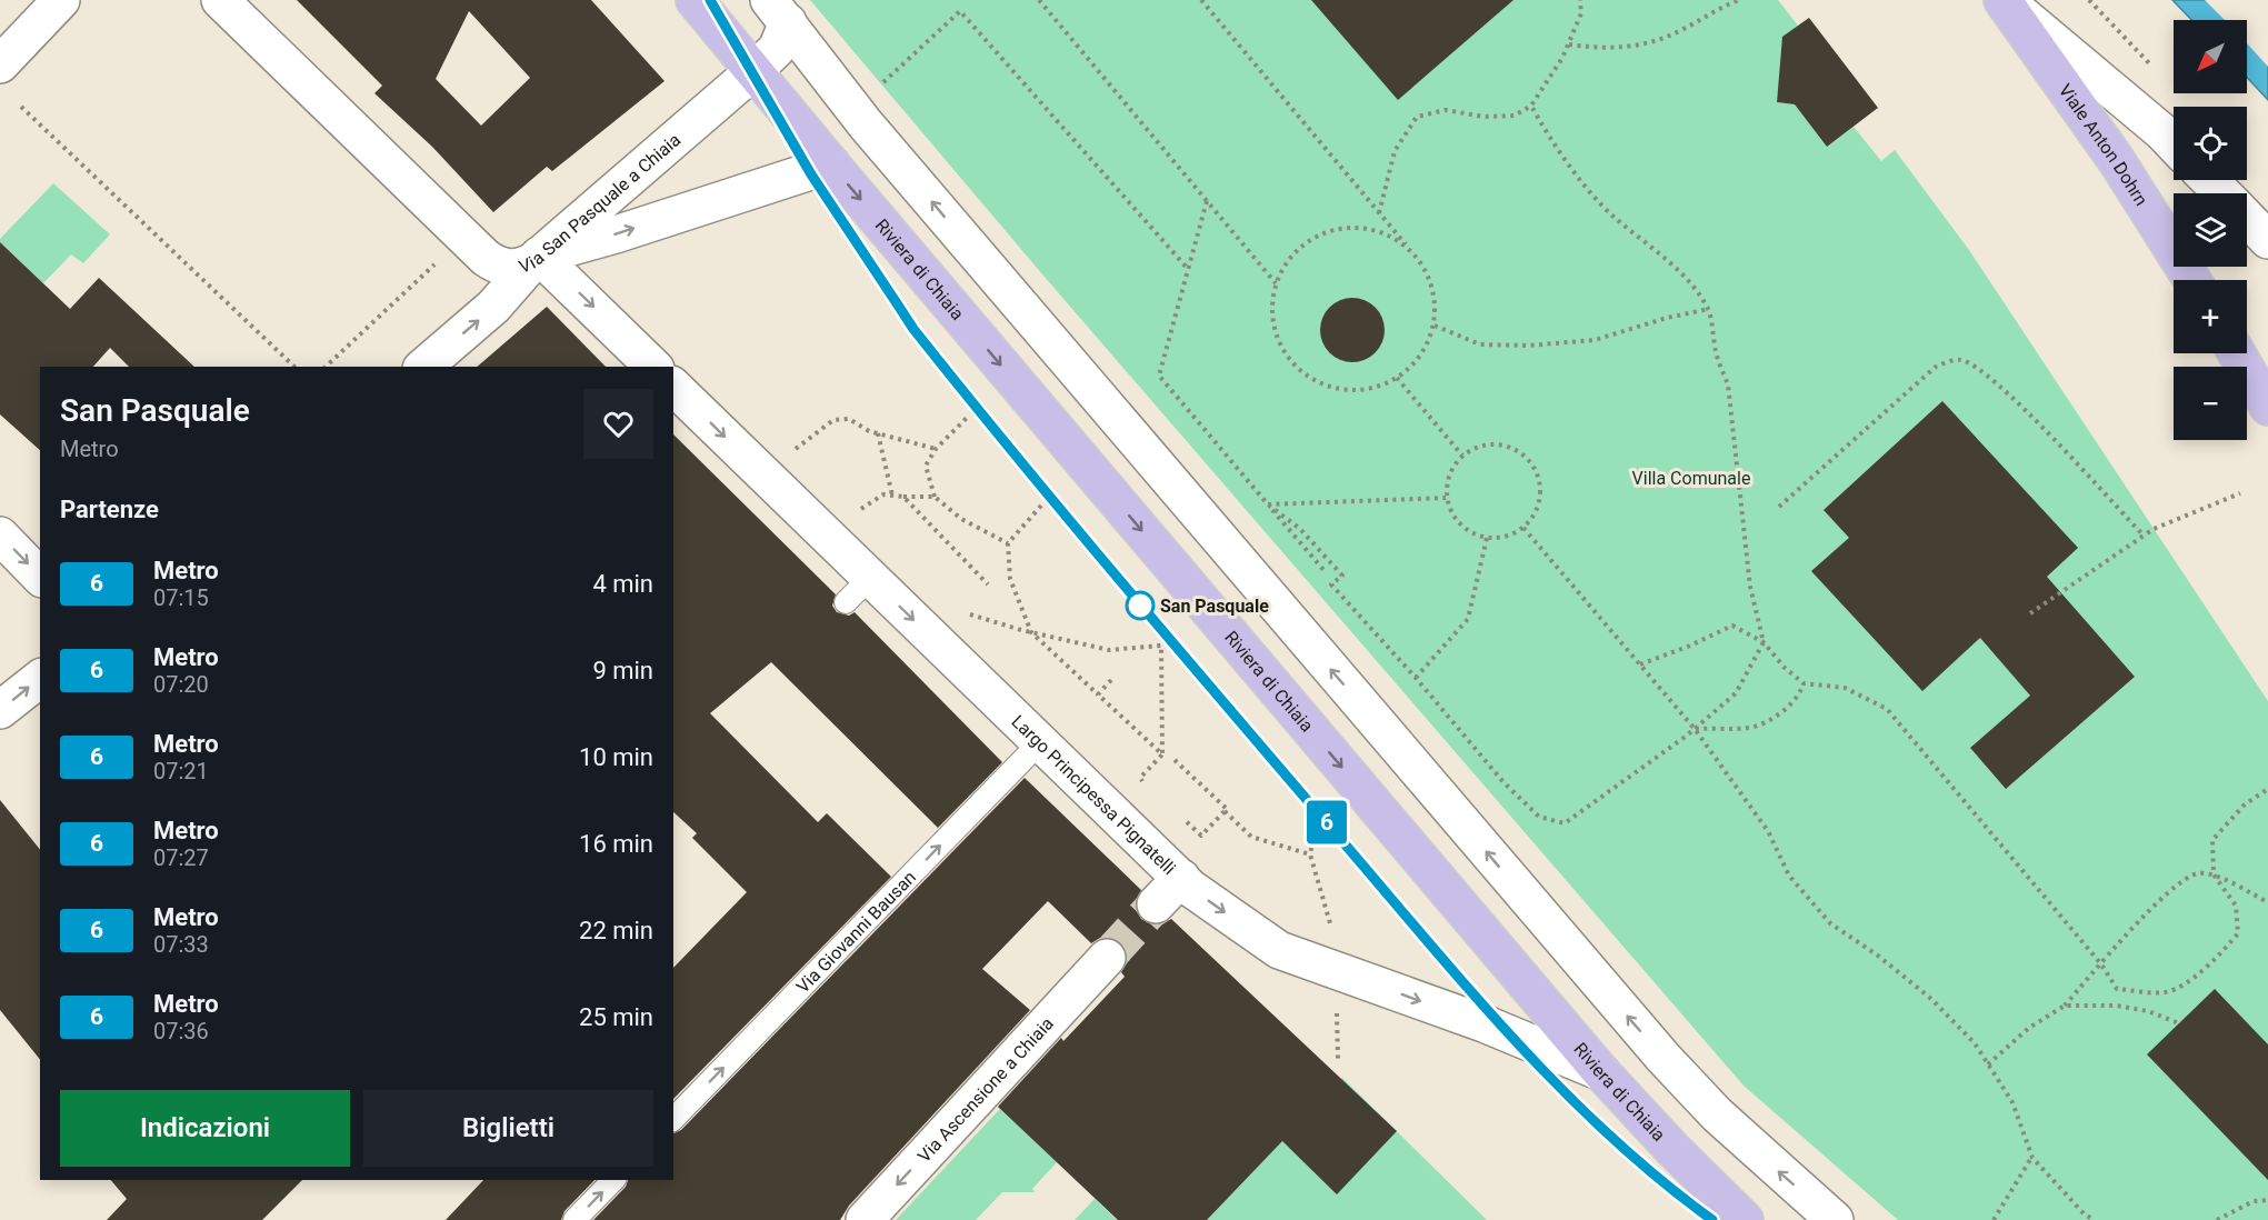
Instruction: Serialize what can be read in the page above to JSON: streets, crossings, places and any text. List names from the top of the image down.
{
  "streets": {
    "main road": ["Viale Anton Dohrn", "Riviera di Chiaia"],
    "street": ["Via San Pasquale a Chiaia", "Largo Principessa Pignatelli", "Via Ascensione a Chiaia"],
    "lane": ["Via Giovanni Bausan"]
  },
  "crossings": [
    ["Via San Pasquale a Chiaia", "Riviera di Chiaia"],
    ["Riviera di Chiaia", "Largo Principessa Pignatelli"],
    ["Largo Principessa Pignatelli", "Via Giovanni Bausan"]
  ],
  "one_way": [
    "Via San Pasquale a Chiaia",
    "Riviera di Chiaia",
    "Via Giovanni Bausan",
    "Via Ascensione a Chiaia"
  ],
  "parks": ["Villa Comunale"],
  "places": ["San Pasquale"],
  "lines": ["metro line 6"],
  "north": "bottom left",
  "page": {
    "on_map": "6",
    "map_buttons": ["+", "−"],
    "heading": [
      ["San Pasquale", "Metro"],
      "Partenze"
    ],
    "list": [
      {
        "mark": "6",
        "name": "Metro",
        "note": "07:15",
        "value": "4 min"
      },
      {
        "mark": "6",
        "name": "Metro",
        "note": "07:20",
        "value": "9 min"
      },
      {
        "mark": "6",
        "name": "Metro",
        "note": "07:21",
        "value": "10 min"
      },
      {
        "mark": "6",
        "name": "Metro",
        "note": "07:27",
        "value": "16 min"
      },
      {
        "mark": "6",
        "name": "Metro",
        "note": "07:33",
        "value": "22 min"
      },
      {
        "mark": "6",
        "name": "Metro",
        "note": "07:36",
        "value": "25 min"
      }
    ],
    "buttons": ["Indicazioni", "Biglietti"]
  }
}
